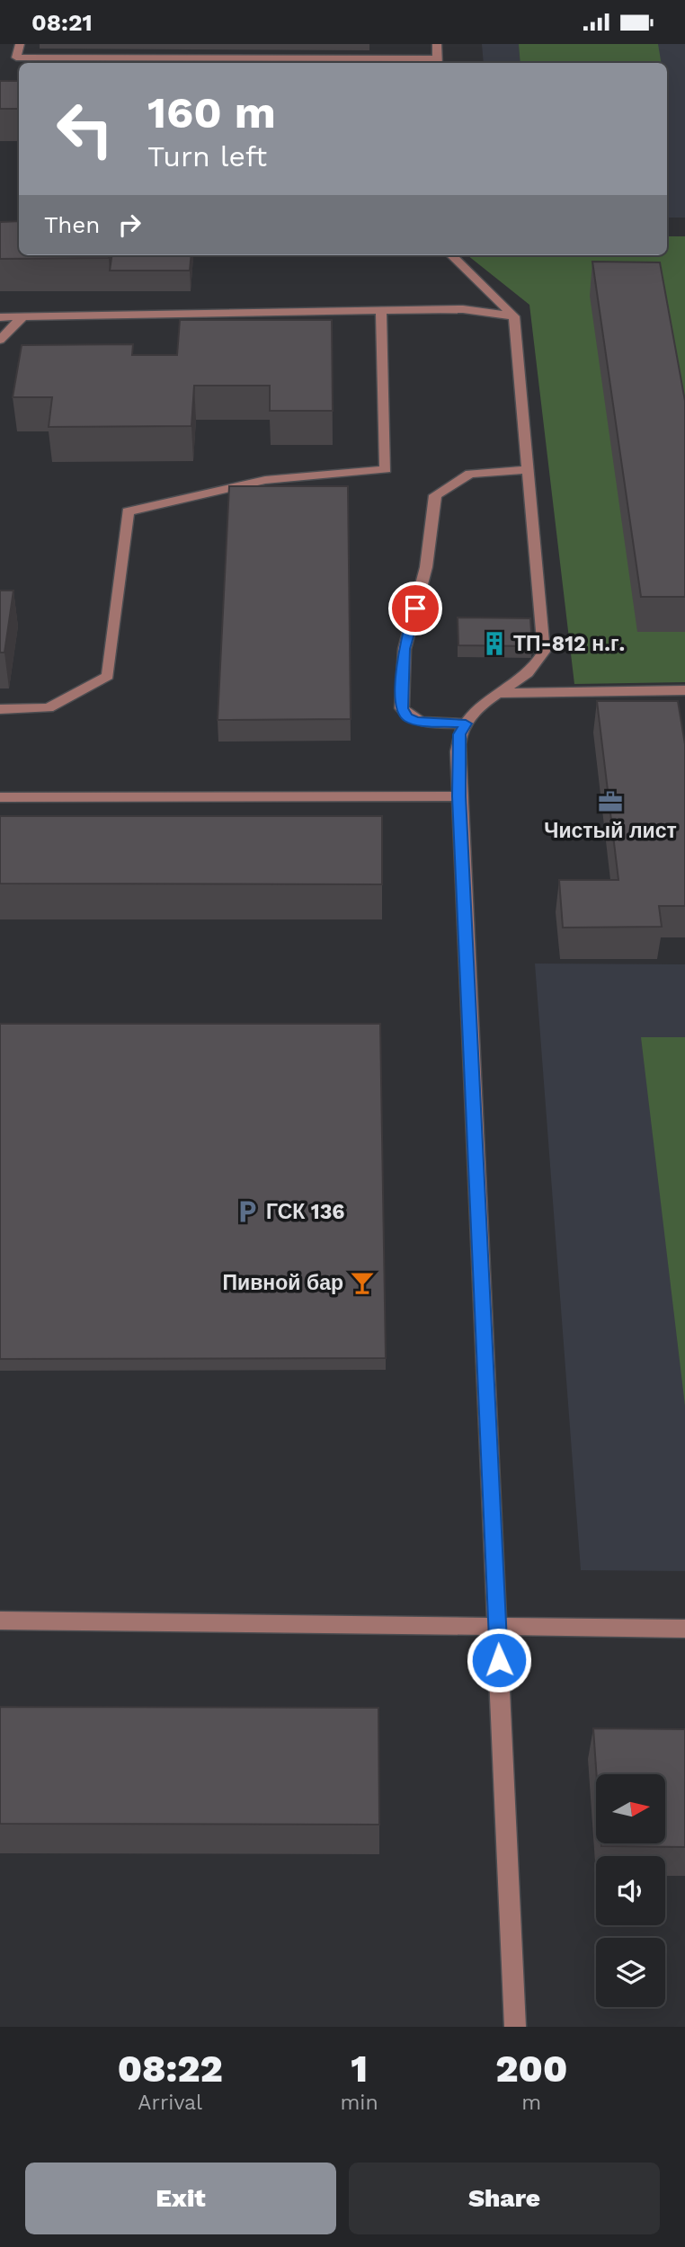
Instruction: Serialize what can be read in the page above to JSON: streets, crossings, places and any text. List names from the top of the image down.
{
  "places": {
    "building": ["ТП-812 н.г."],
    "office": ["Чистый лист"],
    "parking": ["ГСК 136"],
    "bar": ["Пивной бар"]
  },
  "north": "right",
  "page": {
    "status": "08:21",
    "turn": ["160 m", "Turn left"],
    "then": "Then",
    "eta": [
      "08:22",
      "Arrival",
      "1",
      "min",
      "200",
      "m"
    ],
    "buttons": ["Exit", "Share"]
  }
}
